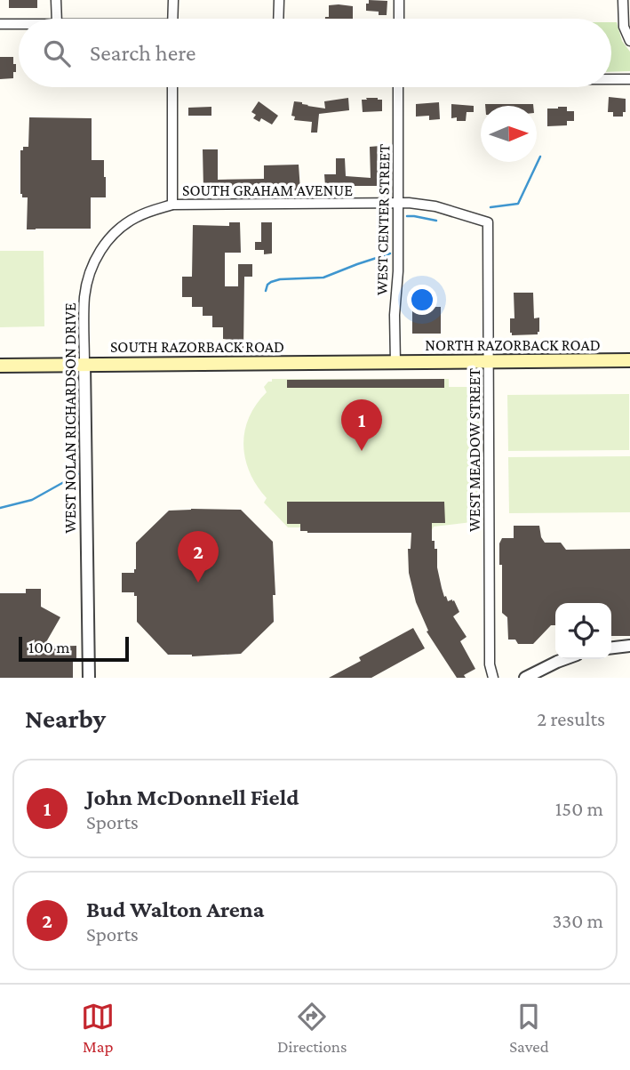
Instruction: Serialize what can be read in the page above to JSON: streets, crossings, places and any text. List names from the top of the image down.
{
  "streets": {
    "main road": ["NORTH RAZORBACK ROAD", "SOUTH RAZORBACK ROAD"],
    "street": [
      "SOUTH GRAHAM AVENUE",
      "WEST CENTER STREET",
      "WEST NOLAN RICHARDSON DRIVE",
      "WEST MEADOW STREET"
    ]
  },
  "crossings": [
    ["SOUTH GRAHAM AVENUE", "WEST CENTER STREET"],
    ["SOUTH GRAHAM AVENUE", "WEST NOLAN RICHARDSON DRIVE"],
    ["SOUTH GRAHAM AVENUE", "WEST MEADOW STREET"],
    ["WEST CENTER STREET", "NORTH RAZORBACK ROAD"],
    ["WEST CENTER STREET", "SOUTH RAZORBACK ROAD"],
    ["NORTH RAZORBACK ROAD", "SOUTH RAZORBACK ROAD"],
    ["NORTH RAZORBACK ROAD", "WEST MEADOW STREET"],
    ["SOUTH RAZORBACK ROAD", "WEST NOLAN RICHARDSON DRIVE"]
  ],
  "scale_bar": "100 m",
  "north": "right",
  "page": {
    "search": "Search here",
    "pins": ["1", "2"],
    "scale": "100 m",
    "heading": ["Nearby", "2 results"],
    "list": [
      {
        "mark": "1",
        "name": "John McDonnell Field",
        "note": "Sports",
        "value": "150 m"
      },
      {
        "mark": "2",
        "name": "Bud Walton Arena",
        "note": "Sports",
        "value": "330 m"
      }
    ],
    "nav": ["Map", "Directions", "Saved"]
  }
}
